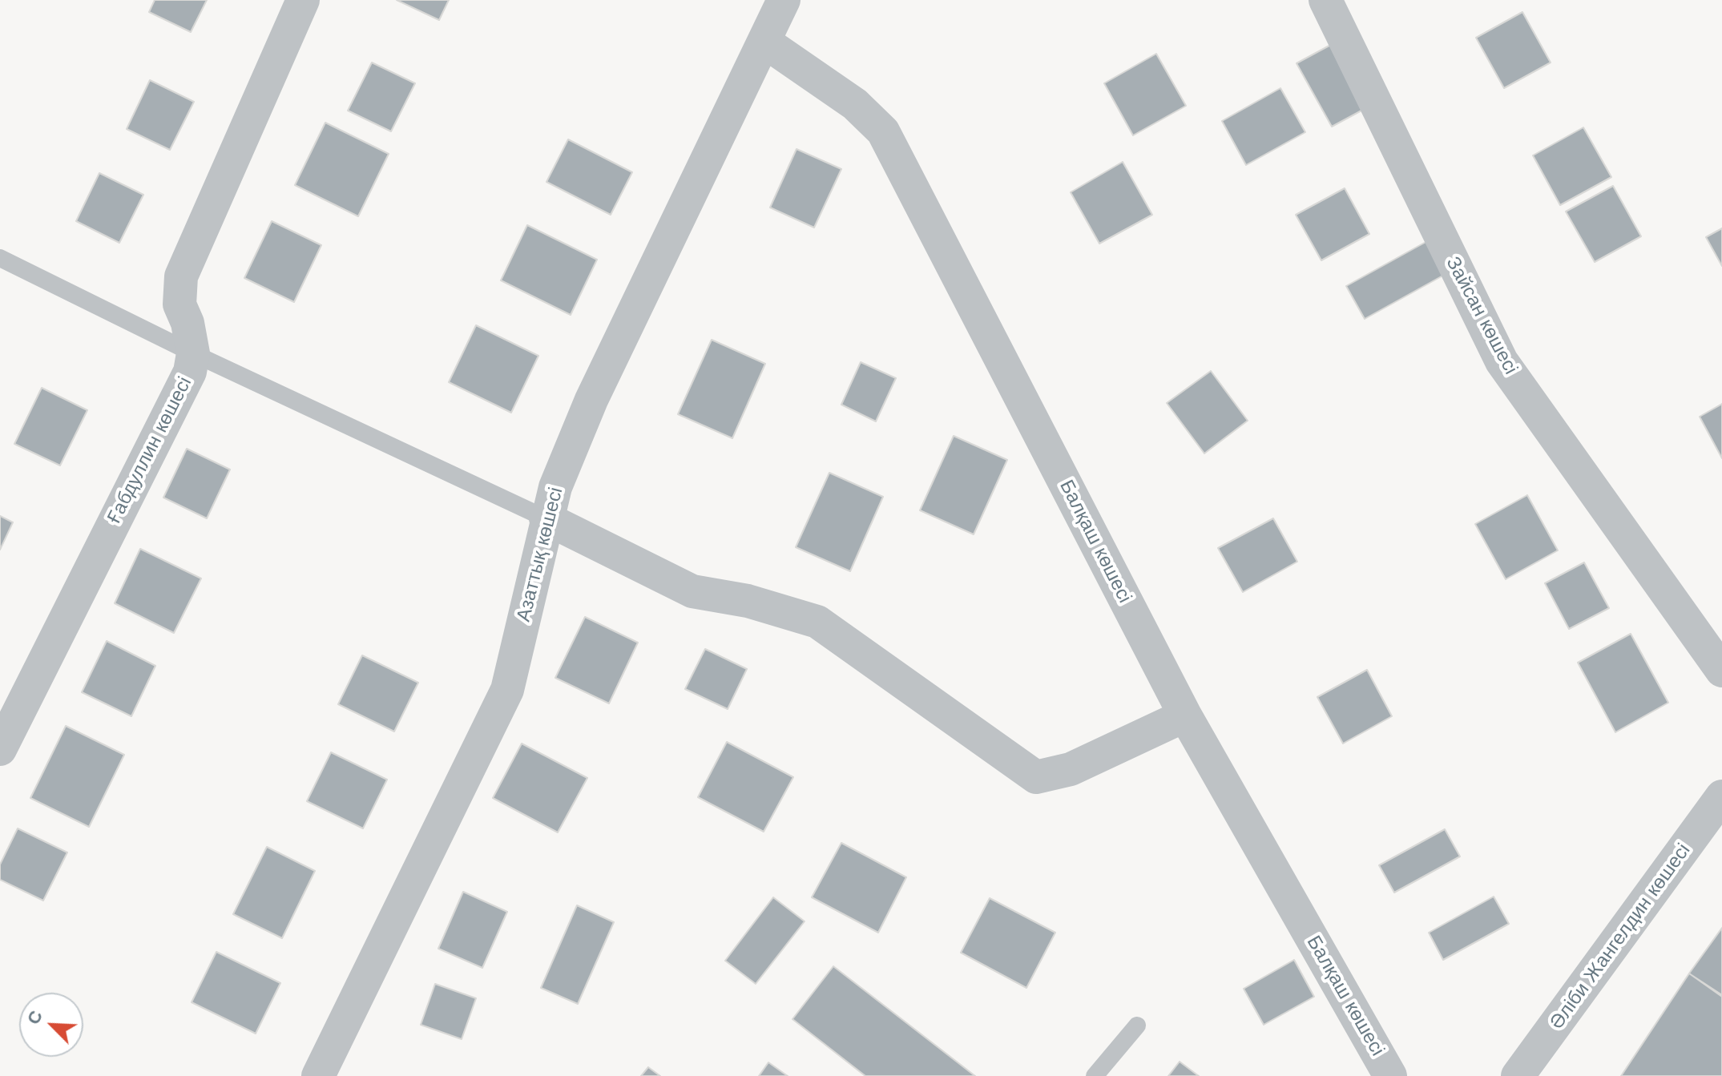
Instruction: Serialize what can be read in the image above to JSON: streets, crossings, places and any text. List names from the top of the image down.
{
  "streets": {
    "street": [
      "Зайсан көшесі",
      "Ғабдуллин көшесі",
      "Балқаш көшесі",
      "Азаттық көшесі",
      "Әліби Жангелдин көшесі"
    ]
  },
  "crossings": [
    ["Балқаш көшесі", "Азаттық көшесі"]
  ],
  "north": "top left"
}
